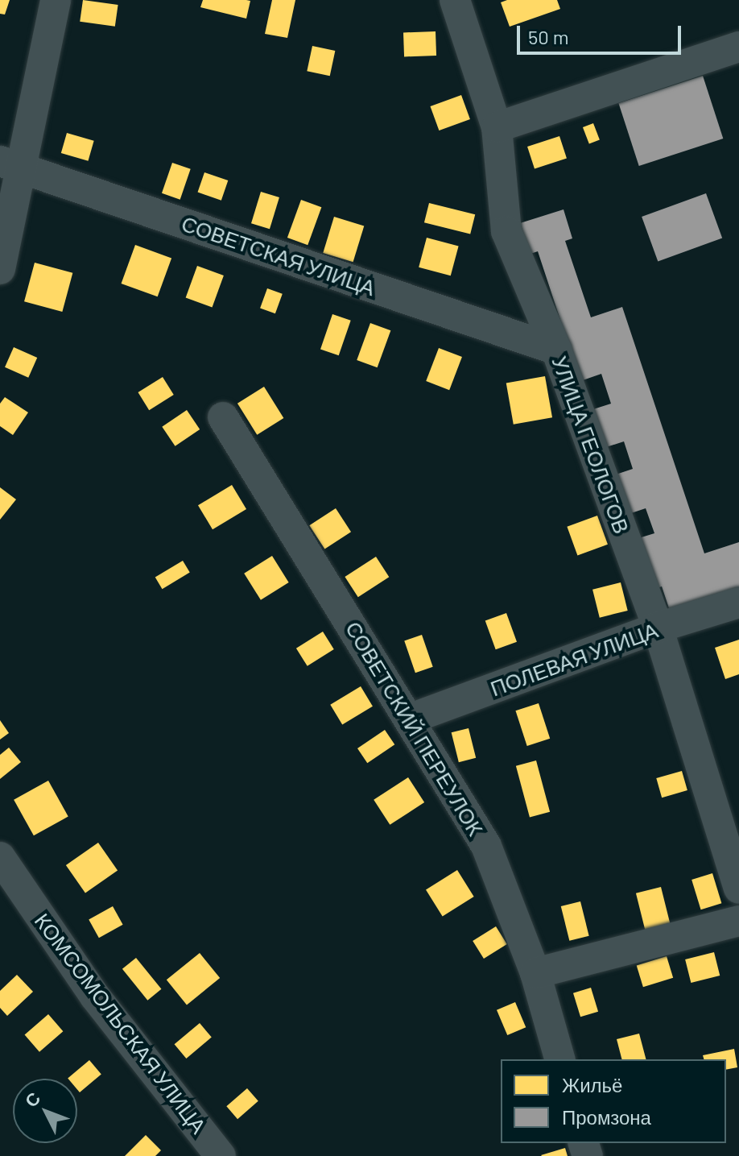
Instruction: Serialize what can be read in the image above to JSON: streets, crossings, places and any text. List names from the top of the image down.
{
  "streets": {
    "street": [
      "СОВЕТСКАЯ УЛИЦА",
      "УЛИЦА ГЕОЛОГОВ",
      "ПОЛЕВАЯ УЛИЦА",
      "СОВЕТСКИЙ ПЕРЕУЛОК",
      "КОМСОМОЛЬСКАЯ УЛИЦА"
    ]
  },
  "crossings": [
    ["СОВЕТСКАЯ УЛИЦА", "УЛИЦА ГЕОЛОГОВ"],
    ["УЛИЦА ГЕОЛОГОВ", "ПОЛЕВАЯ УЛИЦА"],
    ["ПОЛЕВАЯ УЛИЦА", "СОВЕТСКИЙ ПЕРЕУЛОК"]
  ],
  "legend": ["Жильё", "Промзона"],
  "scale_bar": "50 m",
  "north": "top left"
}
